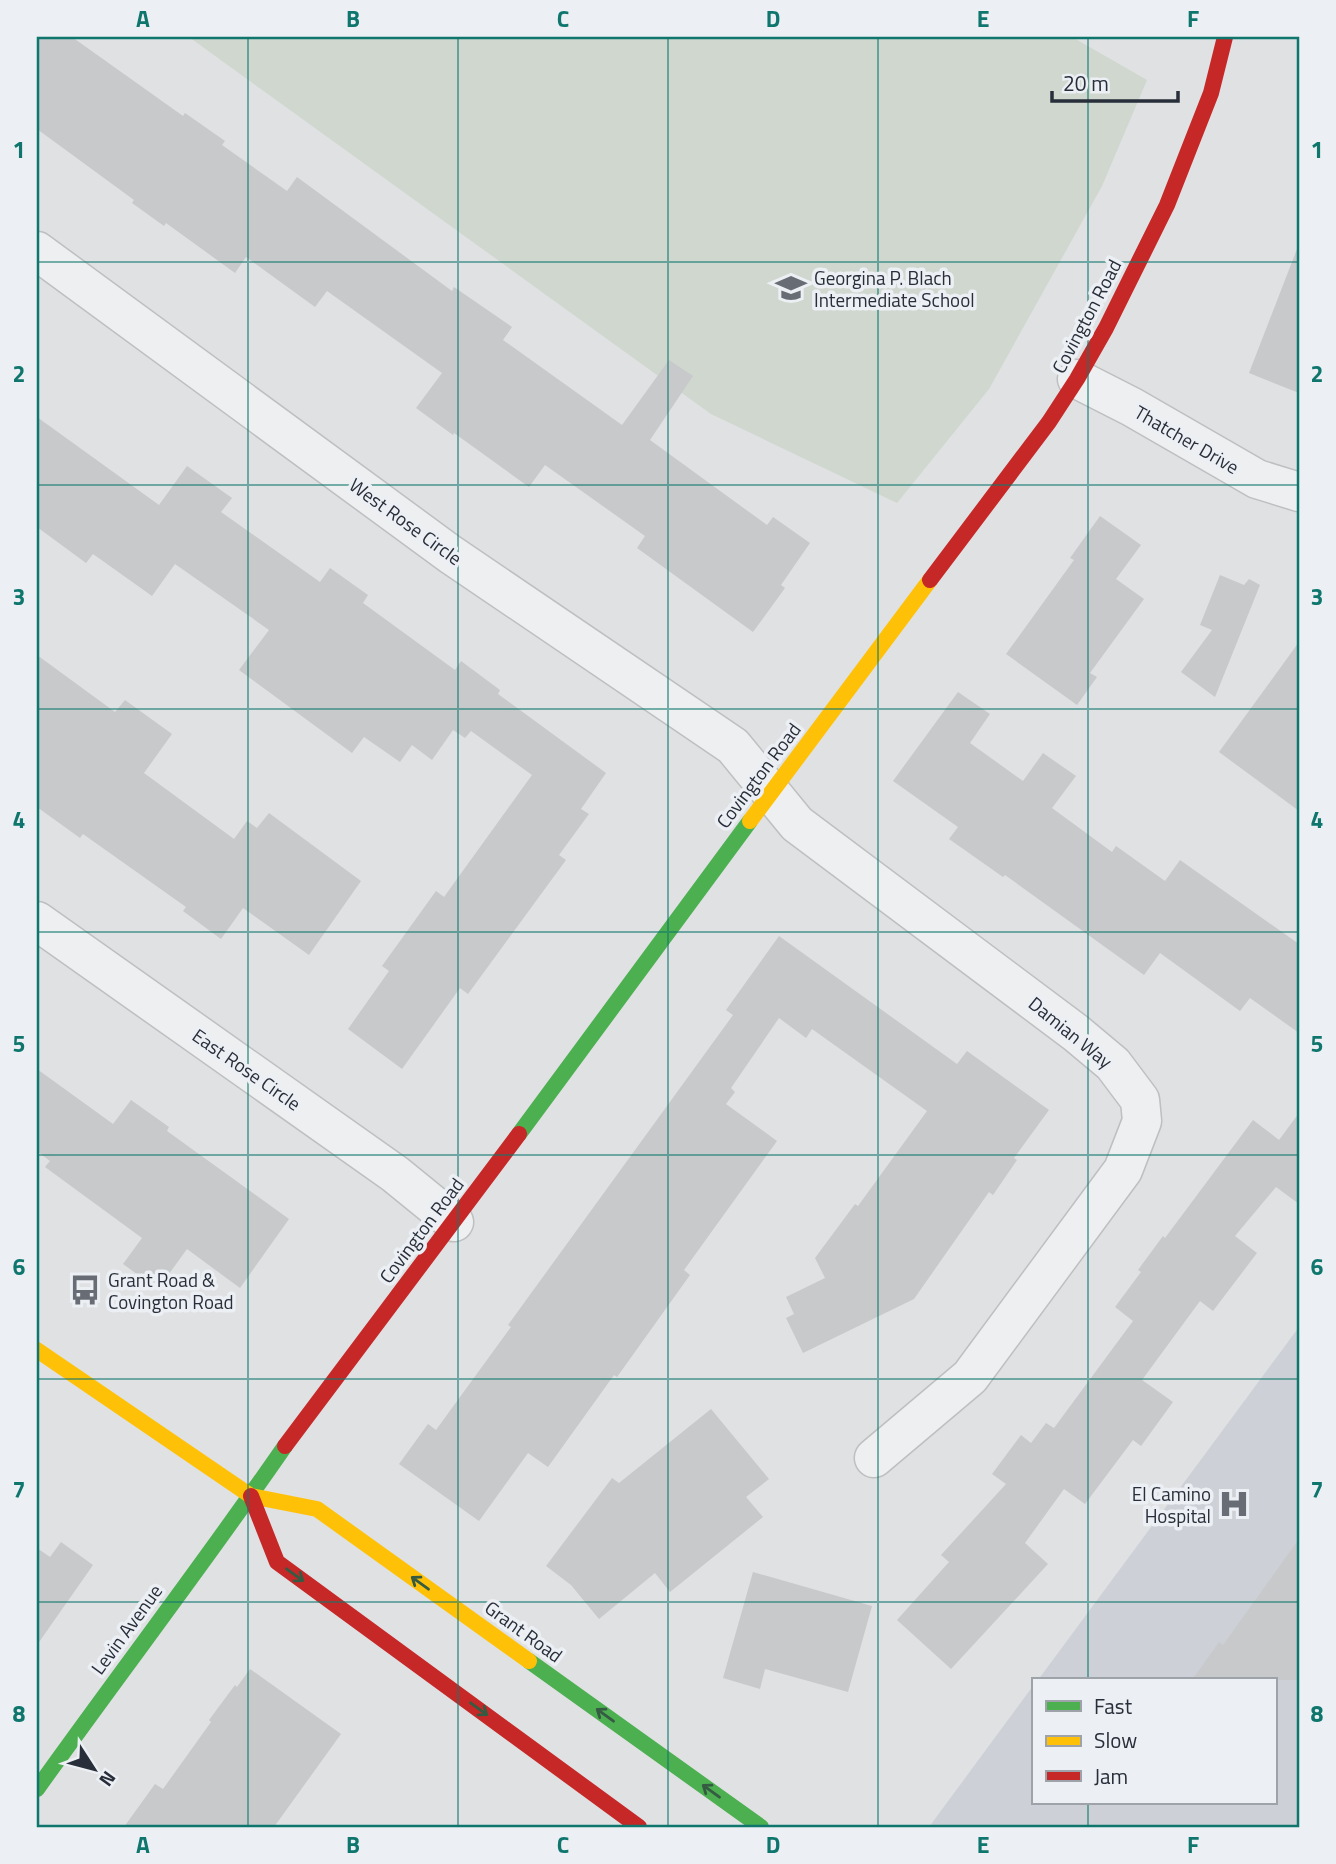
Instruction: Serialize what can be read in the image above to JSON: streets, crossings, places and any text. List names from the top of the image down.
{
  "streets": {
    "street": [
      "Covington Road",
      "Thatcher Drive",
      "West Rose Circle",
      "Damian Way",
      "East Rose Circle",
      "Levin Avenue",
      "Grant Road"
    ]
  },
  "crossings": [
    ["Covington Road", "Thatcher Drive"],
    ["Covington Road", "West Rose Circle"],
    ["Covington Road", "Damian Way"],
    ["Covington Road", "East Rose Circle"],
    ["Covington Road", "Levin Avenue"],
    ["Covington Road", "Grant Road"],
    ["West Rose Circle", "Damian Way"],
    ["Levin Avenue", "Grant Road"]
  ],
  "places": {
    "school or university": ["Georgina P. Blach Intermediate School"],
    "bus stop": ["Grant Road & Covington Road"],
    "hospital": ["El Camino Hospital"]
  },
  "legend": ["Fast", "Slow", "Jam"],
  "scale_bar": "20 m",
  "north": "bottom right",
  "grid": {
    "columns": [
      "A",
      "B",
      "C",
      "D",
      "E",
      "F"
    ],
    "rows": [
      "1",
      "2",
      "3",
      "4",
      "5",
      "6",
      "7",
      "8"
    ]
  }
}
